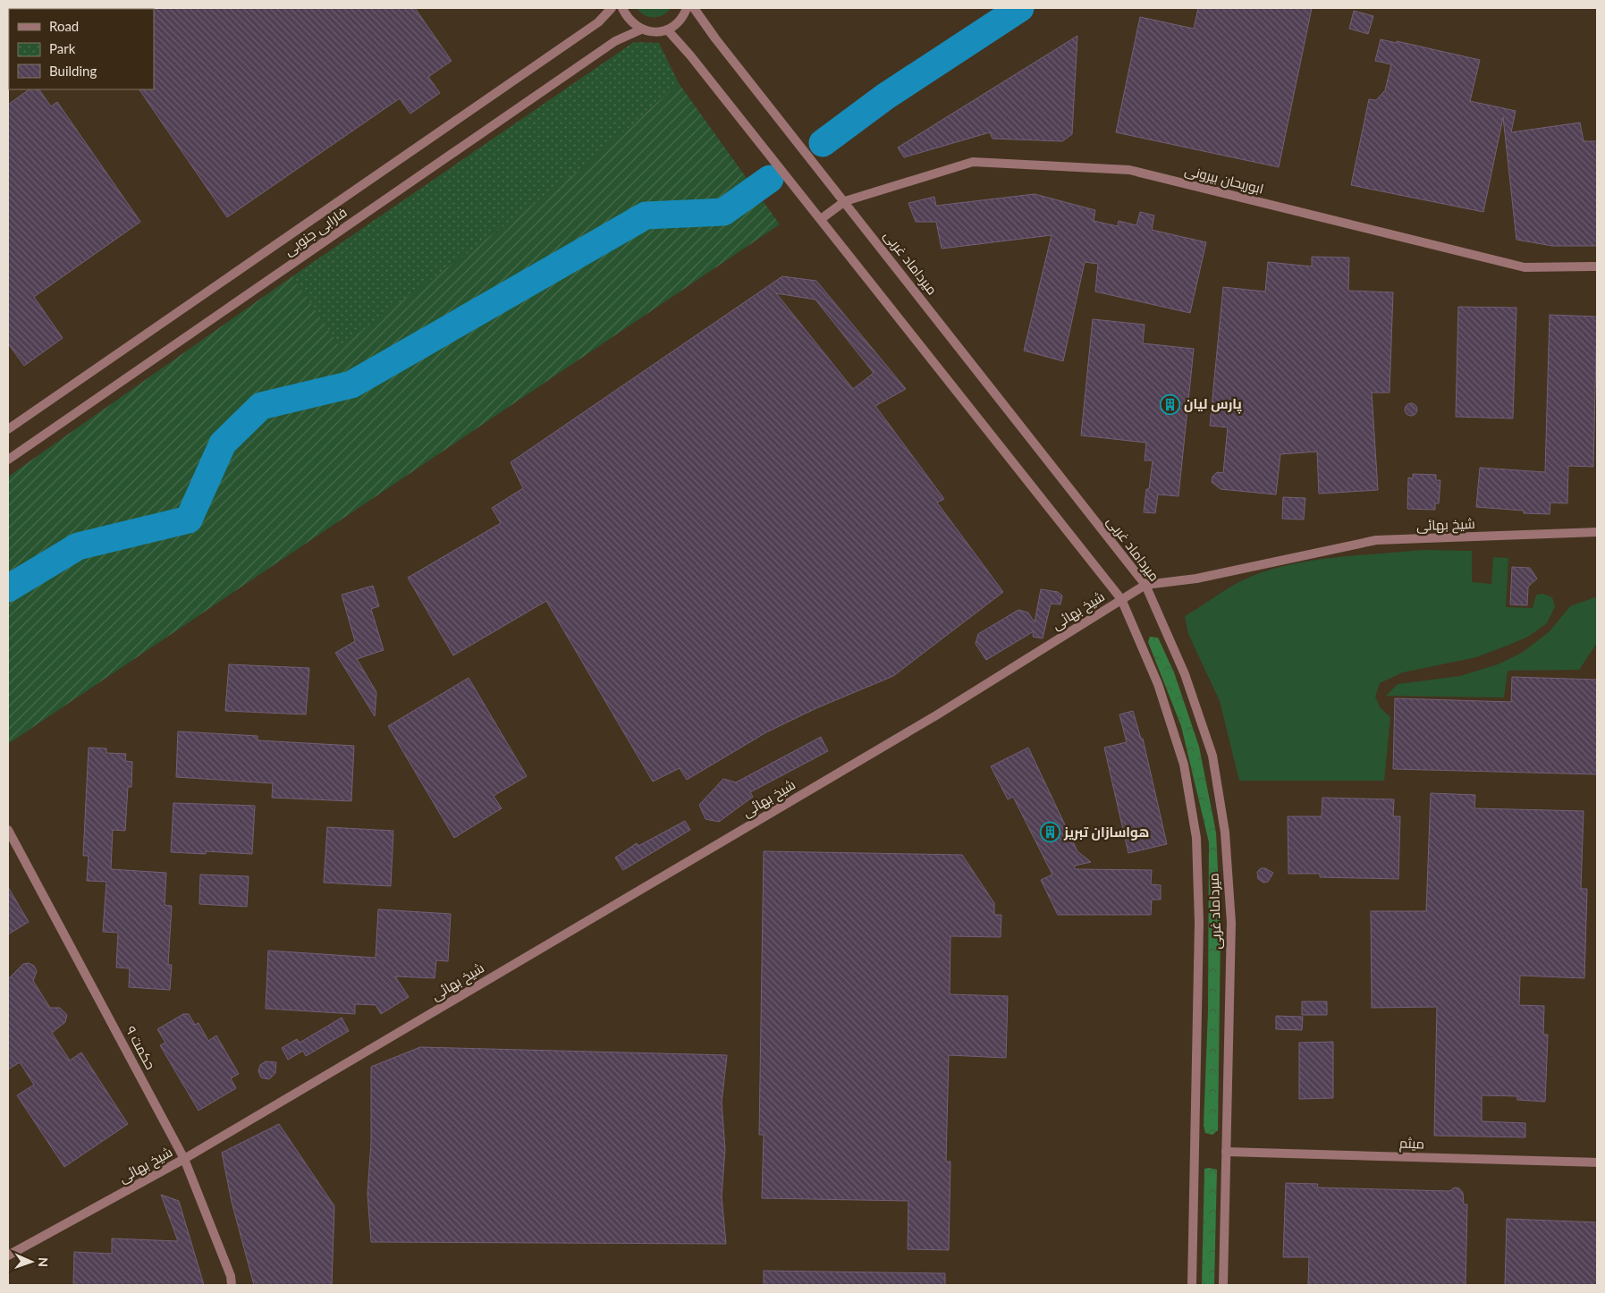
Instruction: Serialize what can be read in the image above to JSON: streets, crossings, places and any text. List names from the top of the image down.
{
  "streets": {
    "street": [
      "ابوریحان بیرونی",
      "فارابی جنوبی",
      "میرداماد غربی",
      "شیخ بهائی",
      "حکمت ۹",
      "میثم"
    ]
  },
  "crossings": [
    ["ابوریحان بیرونی", "میرداماد غربی"],
    ["میرداماد غربی", "شیخ بهائی"],
    ["میرداماد غربی", "میثم"],
    ["شیخ بهائی", "حکمت ۹"]
  ],
  "places": {
    "building": ["پارس لیان", "هواسازان تبریز"]
  },
  "legend": ["Road", "Park", "Building"],
  "north": "right"
}
